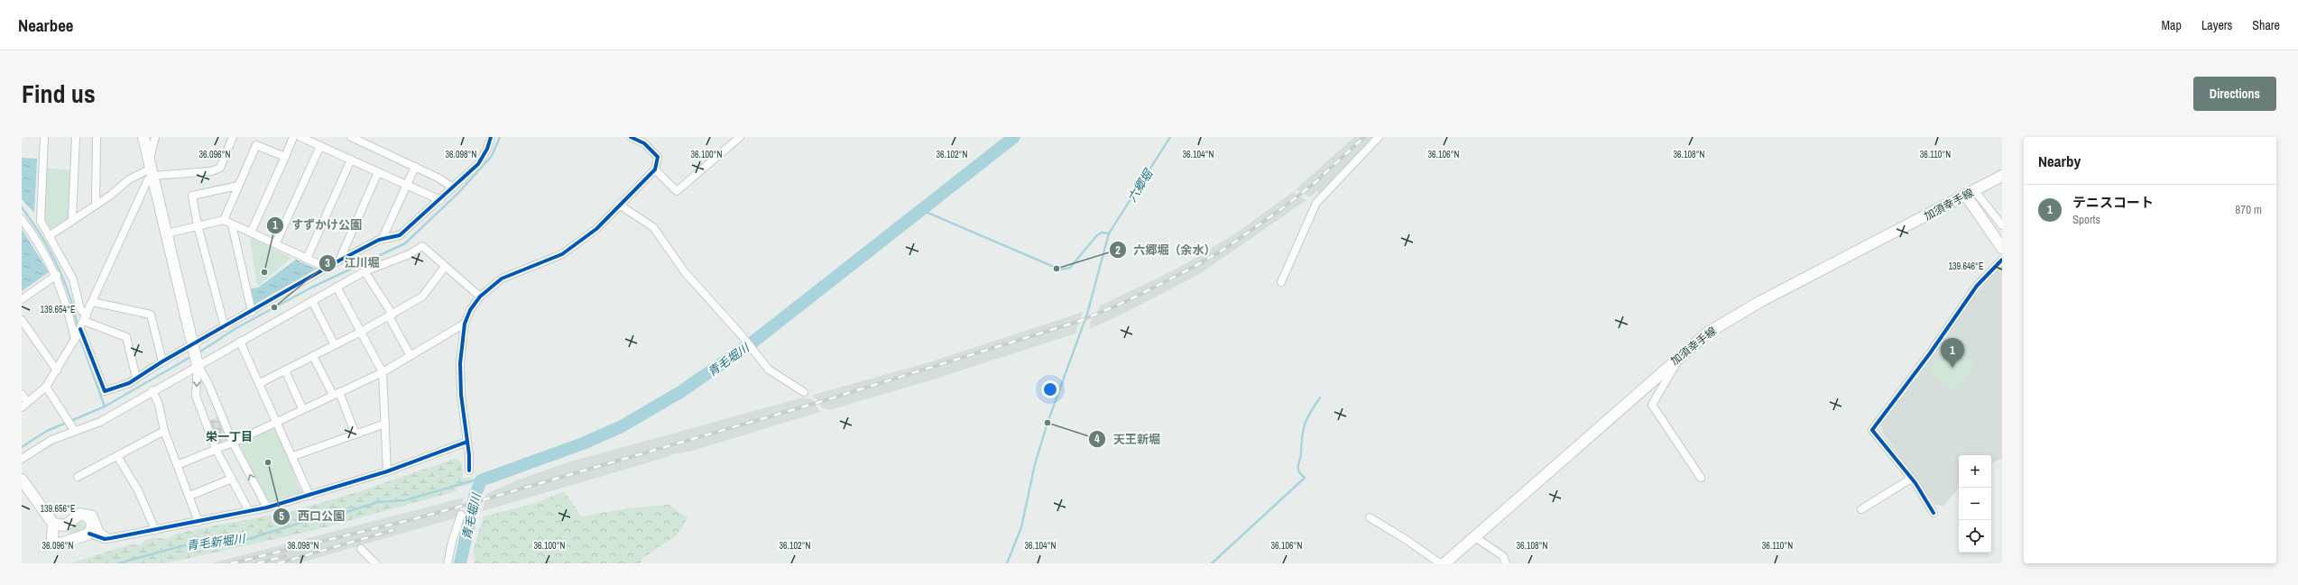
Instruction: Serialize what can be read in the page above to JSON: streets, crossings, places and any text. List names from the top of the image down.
{
  "streets": {
    "main road": ["加須幸手線"]
  },
  "districts": ["栄一丁目"],
  "water": ["六郷堀", "青毛堀川", "青毛新堀川"],
  "places": [
    "六郷堀（余水）",
    "すずかけ公園",
    "江川堀",
    "天王新堀",
    "西口公園"
  ],
  "page": {
    "header": "Nearbee",
    "nav": ["Map", "Layers", "Share"],
    "title": "Find us",
    "buttons": "Directions",
    "heading": "Nearby",
    "list": [
      {
        "mark": "1",
        "name": "テニスコート",
        "note": "Sports",
        "value": "870 m"
      }
    ],
    "pins": "1",
    "map_buttons": ["+", "−"]
  },
  "coordinates": [
    "36.110°N",
    "36.096°N",
    "36.098°N",
    "36.100°N",
    "36.102°N",
    "36.104°N",
    "36.106°N",
    "36.108°N",
    "139.646°E",
    "139.654°E",
    "139.656°E"
  ]
}
